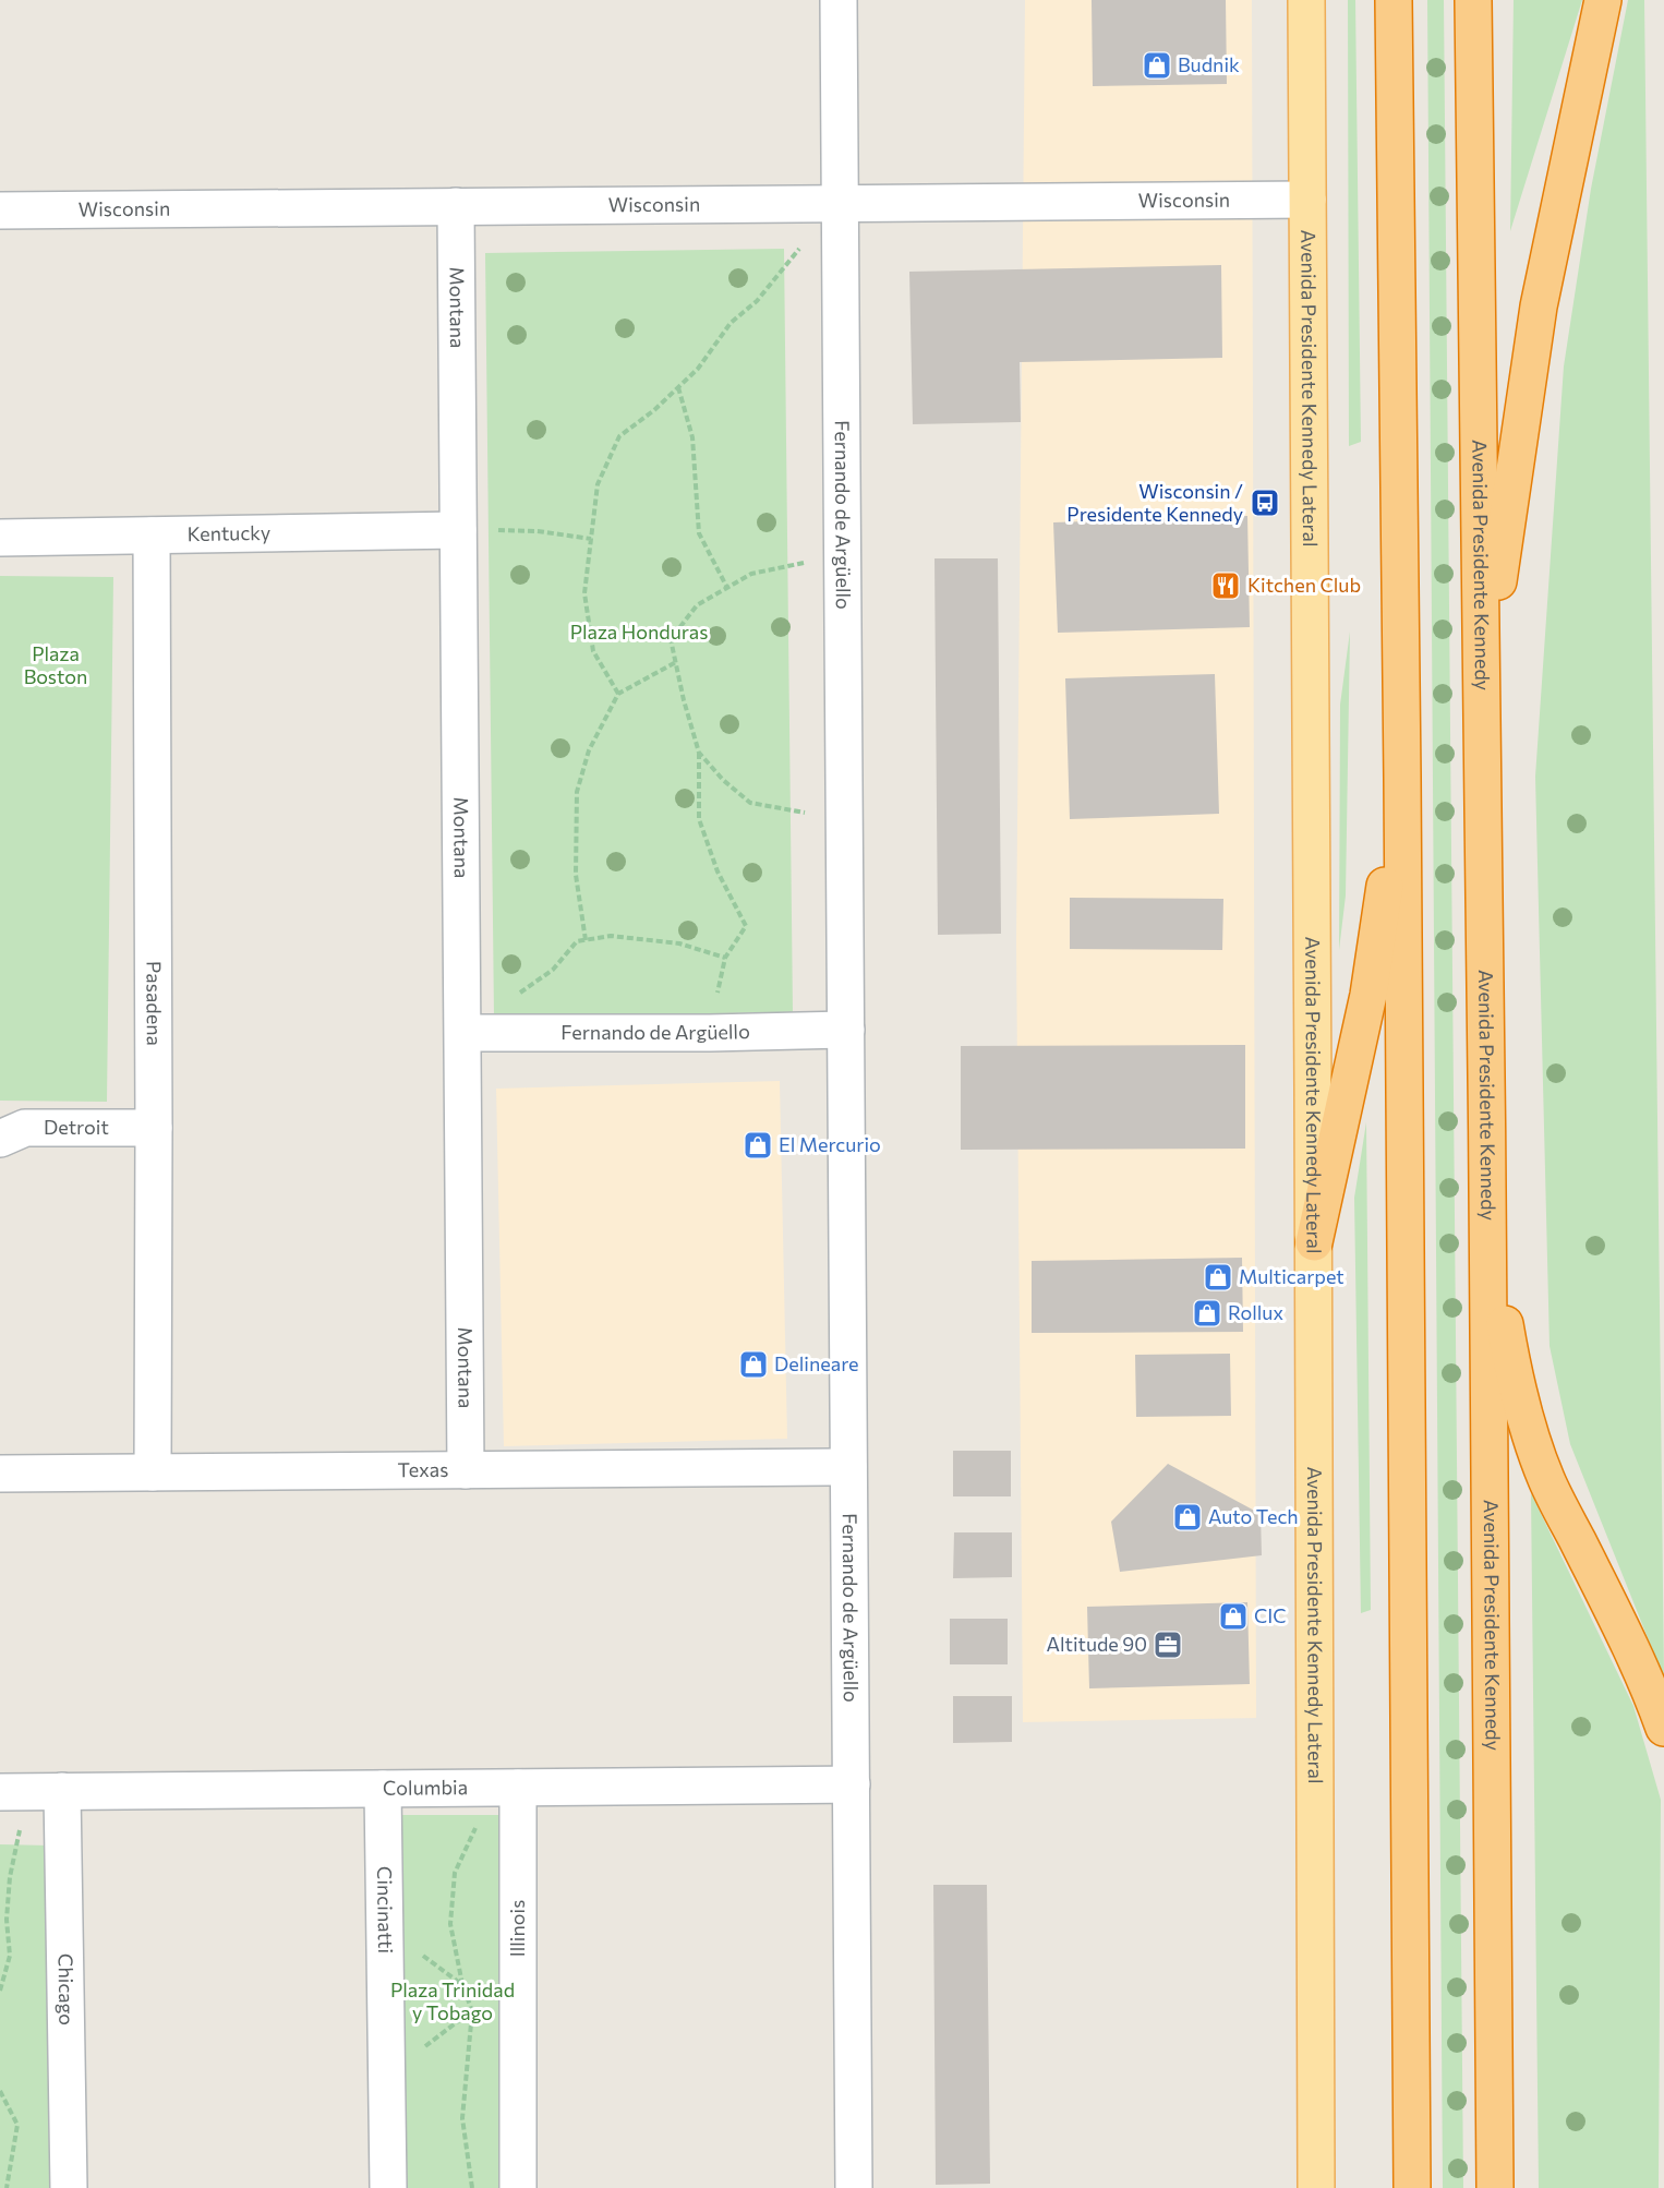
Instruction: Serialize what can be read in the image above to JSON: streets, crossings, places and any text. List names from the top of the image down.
{
  "streets": {
    "highway": ["Avenida Presidente Kennedy"],
    "main road": ["Avenida Presidente Kennedy Lateral"],
    "street": [
      "Wisconsin",
      "Montana",
      "Fernando de Argüello",
      "Kentucky",
      "Pasadena",
      "Detroit",
      "Texas",
      "Columbia",
      "Cincinatti",
      "Illinois",
      "Chicago"
    ]
  },
  "crossings": [
    ["Wisconsin", "Montana"],
    ["Wisconsin", "Avenida Presidente Kennedy Lateral"],
    ["Wisconsin", "Fernando de Argüello"],
    ["Montana", "Fernando de Argüello"],
    ["Montana", "Kentucky"],
    ["Montana", "Texas"],
    ["Fernando de Argüello", "Texas"],
    ["Fernando de Argüello", "Columbia"],
    ["Kentucky", "Pasadena"],
    ["Pasadena", "Detroit"],
    ["Pasadena", "Texas"],
    ["Columbia", "Cincinatti"],
    ["Columbia", "Illinois"],
    ["Columbia", "Chicago"]
  ],
  "parks": ["Plaza Honduras", "Plaza Boston", "Plaza Trinidad y Tobago"],
  "places": {
    "shop": [
      "Budnik",
      "El Mercurio",
      "Multicarpet",
      "Rollux",
      "Delineare",
      "Auto Tech",
      "CIC"
    ],
    "bus stop": ["Wisconsin / Presidente Kennedy"],
    "restaurant": ["Kitchen Club"],
    "office": ["Altitude 90"]
  }
}
